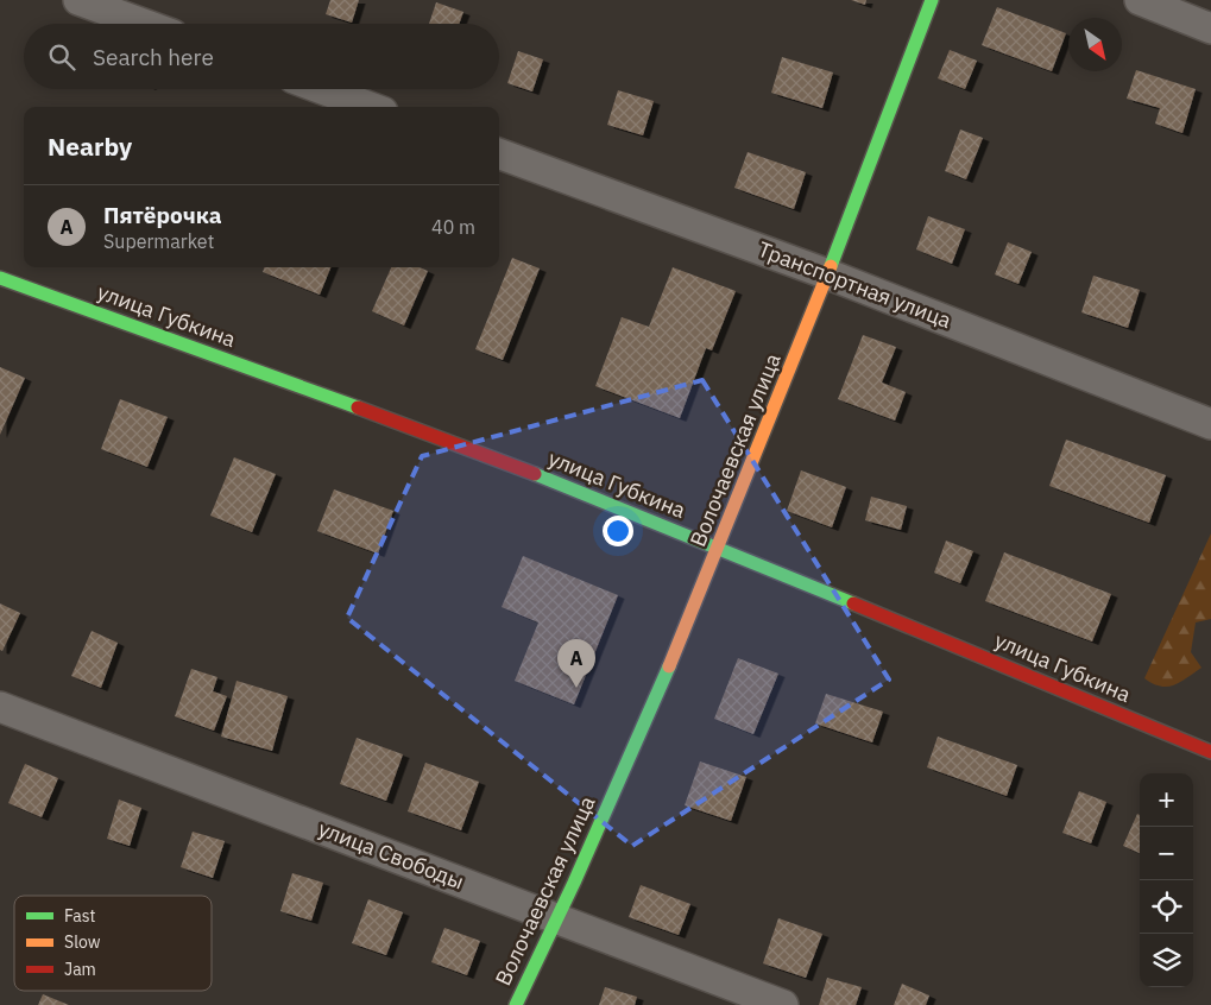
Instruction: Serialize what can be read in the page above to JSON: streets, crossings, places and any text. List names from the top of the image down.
{
  "streets": {
    "main road": ["улица Губкина", "Волочаевская улица"],
    "street": ["Транспортная улица", "улица Свободы"]
  },
  "crossings": [
    ["Транспортная улица", "Волочаевская улица"],
    ["улица Губкина", "Волочаевская улица"],
    ["Волочаевская улица", "улица Свободы"]
  ],
  "legend": ["Fast", "Slow", "Jam"],
  "north": "bottom right",
  "page": {
    "search": "Search here",
    "heading": "Nearby",
    "list": [
      {
        "mark": "A",
        "name": "Пятёрочка",
        "note": "Supermarket",
        "value": "40 m"
      }
    ],
    "pins": "A",
    "map_buttons": ["+", "−"]
  }
}
